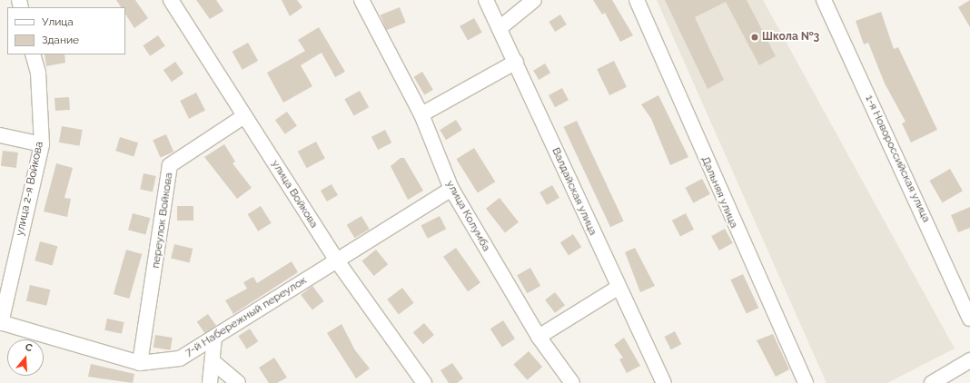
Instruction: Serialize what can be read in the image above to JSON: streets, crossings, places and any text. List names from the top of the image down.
{
  "streets": {
    "street": [
      "1-я Новороссийская улица",
      "улица 2-я Войкова",
      "Валдайская улица",
      "Дальняя улица",
      "улица Войкова",
      "улица Колумба",
      "переулок Войкова",
      "7-й Набережный переулок"
    ]
  },
  "crossings": [
    ["улица 2-я Войкова", "7-й Набережный переулок"],
    ["улица Войкова", "переулок Войкова"],
    ["улица Войкова", "7-й Набережный переулок"],
    ["улица Колумба", "7-й Набережный переулок"],
    ["переулок Войкова", "7-й Набережный переулок"]
  ],
  "places": ["Школа №3"],
  "legend": ["Улица", "Здание"],
  "north": "top"
}
